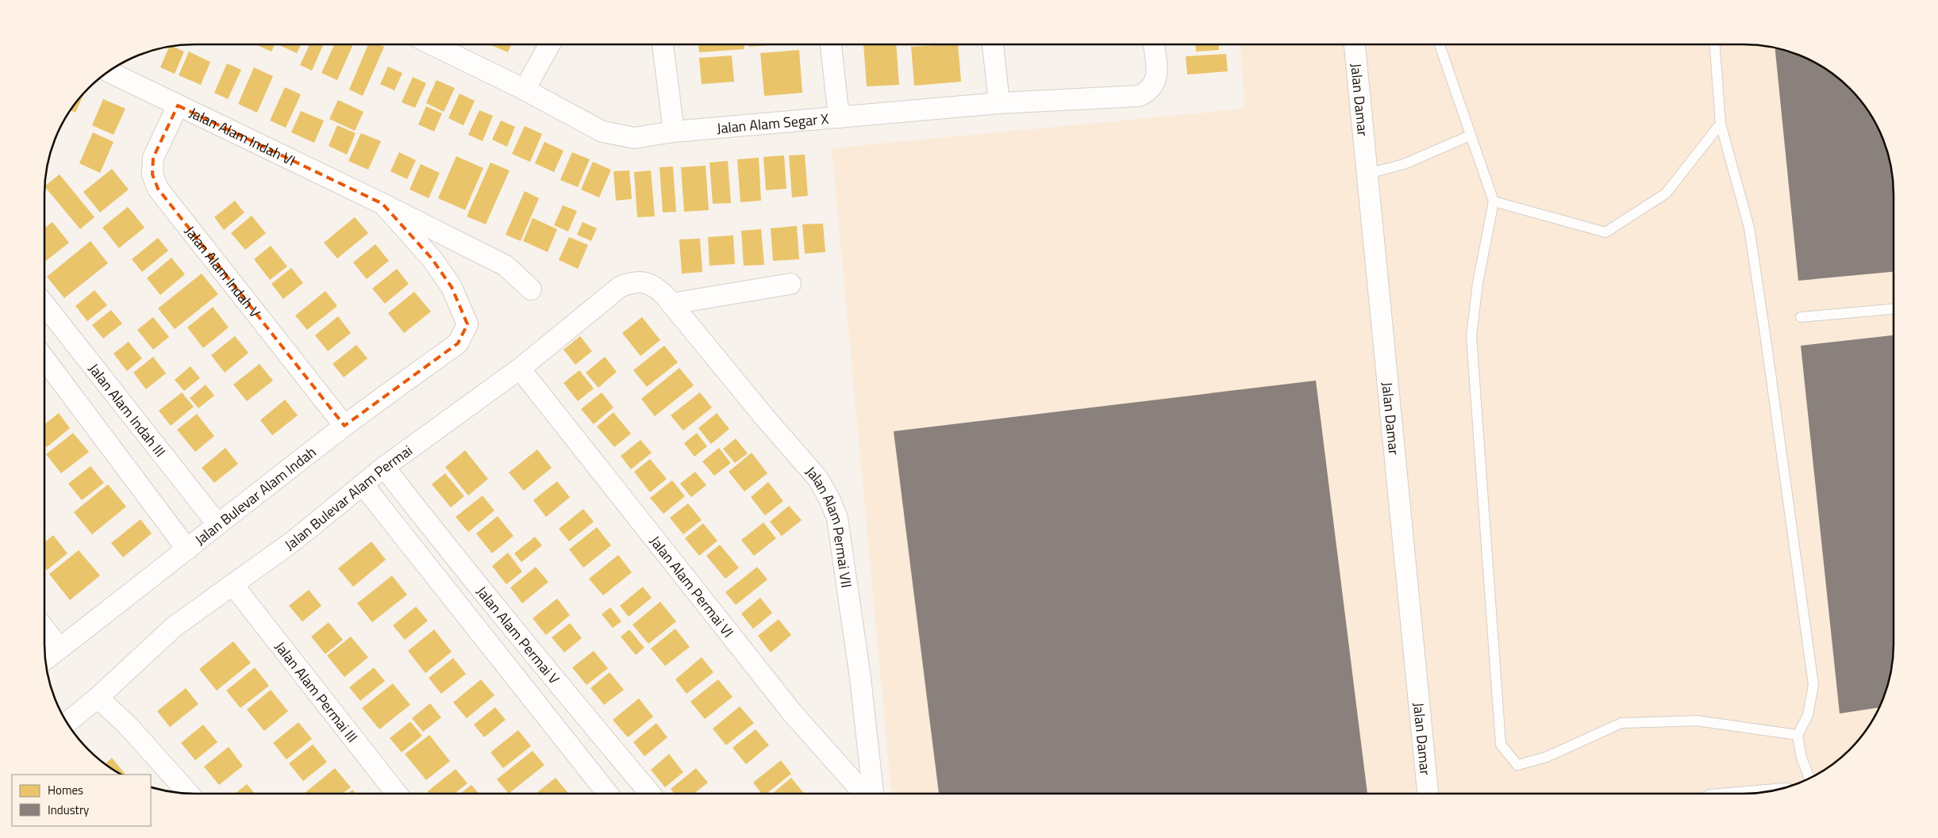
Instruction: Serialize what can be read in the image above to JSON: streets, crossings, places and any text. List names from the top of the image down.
{
  "streets": {
    "street": [
      "Jalan Damar",
      "Jalan Alam Segar X",
      "Jalan Alam Indah VI",
      "Jalan Alam Indah V",
      "Jalan Alam Indah III",
      "Jalan Bulevar Alam Indah",
      "Jalan Bulevar Alam Permai",
      "Jalan Alam Permai VII",
      "Jalan Alam Permai VI",
      "Jalan Alam Permai V",
      "Jalan Alam Permai III"
    ]
  },
  "crossings": [
    ["Jalan Alam Indah VI", "Jalan Alam Indah V"],
    ["Jalan Alam Indah VI", "Jalan Bulevar Alam Indah"],
    ["Jalan Alam Indah V", "Jalan Bulevar Alam Indah"],
    ["Jalan Alam Indah III", "Jalan Bulevar Alam Indah"],
    ["Jalan Bulevar Alam Permai", "Jalan Alam Permai VII"],
    ["Jalan Bulevar Alam Permai", "Jalan Alam Permai VI"],
    ["Jalan Bulevar Alam Permai", "Jalan Alam Permai V"],
    ["Jalan Bulevar Alam Permai", "Jalan Alam Permai III"]
  ],
  "legend": ["Homes", "Industry"]
}
